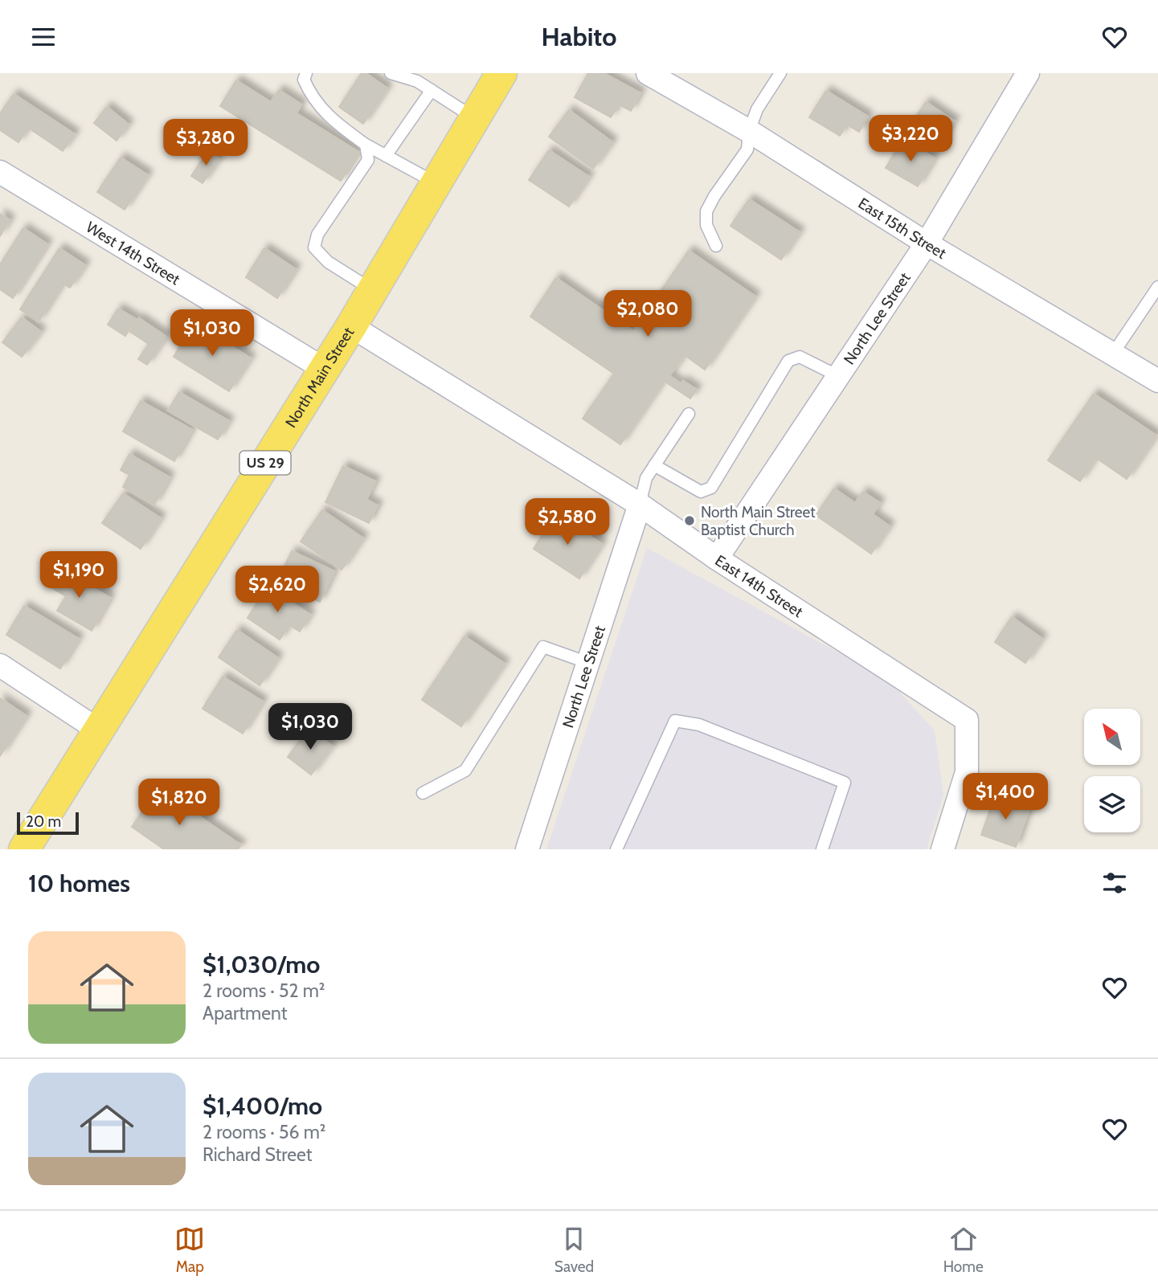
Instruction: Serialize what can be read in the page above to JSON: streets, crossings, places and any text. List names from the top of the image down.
{
  "streets": {
    "main road": ["North Main Street", "US 29"],
    "street": [
      "East 15th Street",
      "West 14th Street",
      "North Lee Street",
      "East 14th Street"
    ]
  },
  "crossings": [
    ["East 15th Street", "North Lee Street"],
    ["West 14th Street", "North Main Street"],
    ["North Lee Street", "East 14th Street"],
    ["North Main Street", "East 14th Street"]
  ],
  "places": ["North Main Street Baptist Church"],
  "scale_bar": "20 m",
  "north": "top left",
  "page": {
    "header": "Habito",
    "price": [
      "$3,220",
      "$3,280",
      "$2,080",
      "$1,030",
      "$2,580",
      "$1,190",
      "$2,620",
      "$1,030",
      "$1,400",
      "$1,820"
    ],
    "scale": "20 m",
    "heading": "10 homes",
    "list": [
      {
        "name": "$1,030/mo",
        "note": "2 rooms · 52 m² · Apartment"
      },
      {
        "name": "$1,400/mo",
        "note": "2 rooms · 56 m² · Richard Street"
      }
    ],
    "tabs": ["Map", "Saved", "Home"]
  }
}
